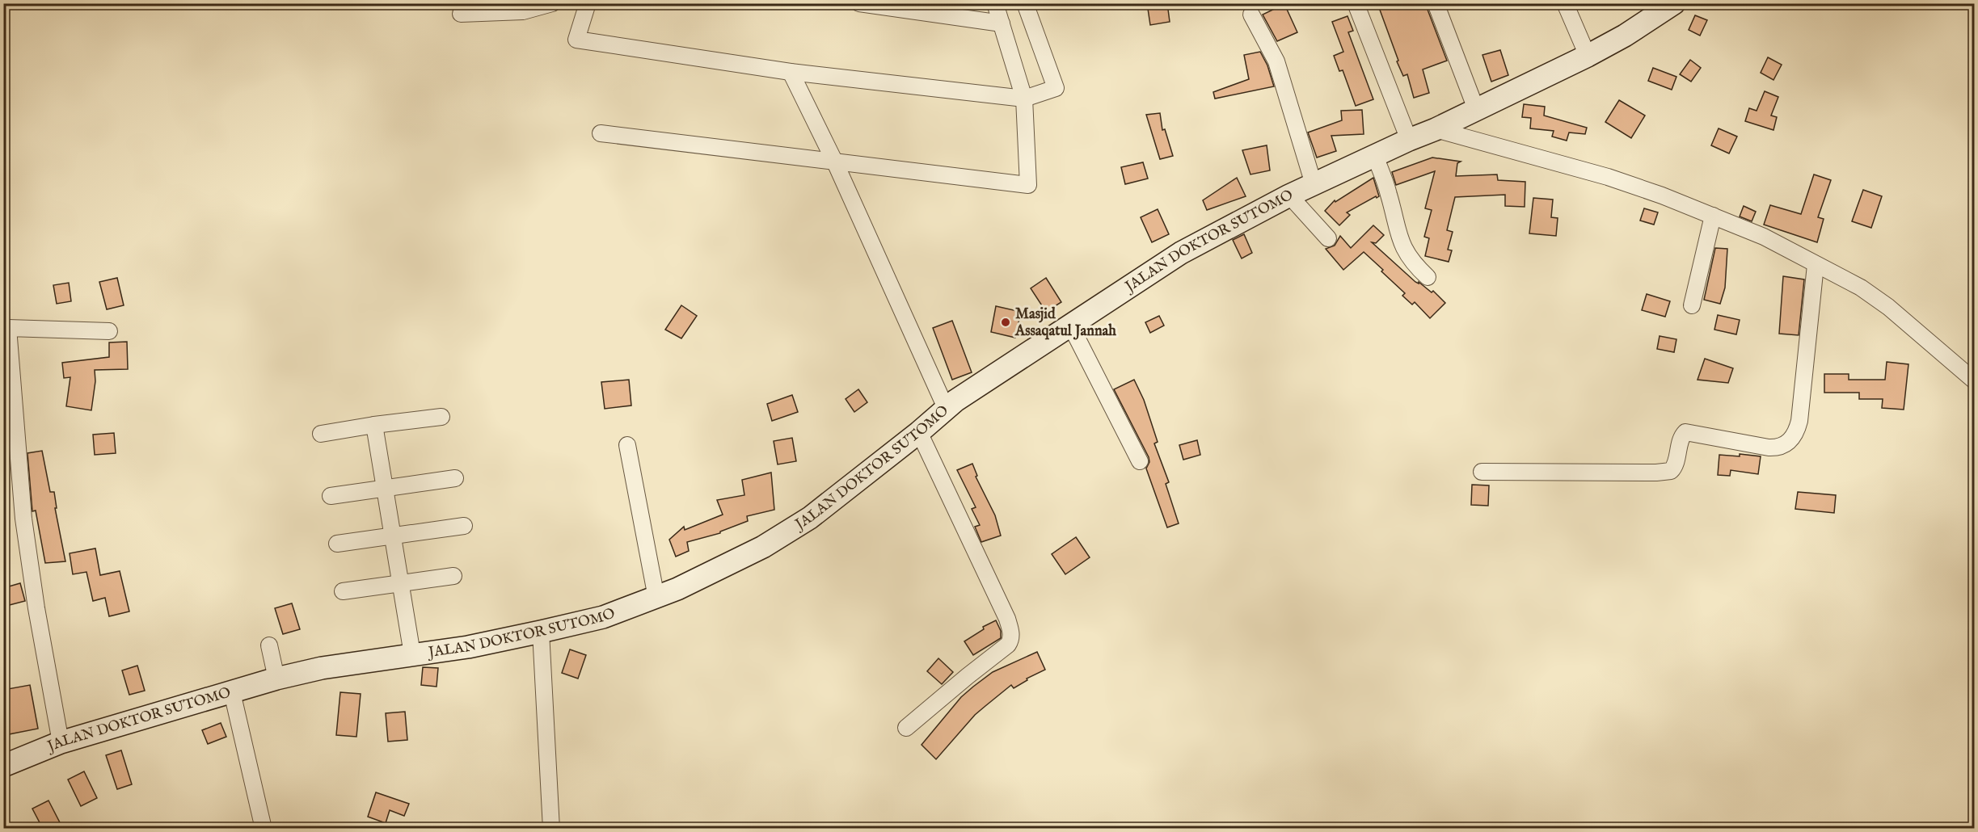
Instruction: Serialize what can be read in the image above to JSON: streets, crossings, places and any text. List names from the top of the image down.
{
  "streets": {
    "street": ["JALAN DOKTOR SUTOMO"]
  },
  "places": ["Masjid Assaqatul Jannah"]
}
